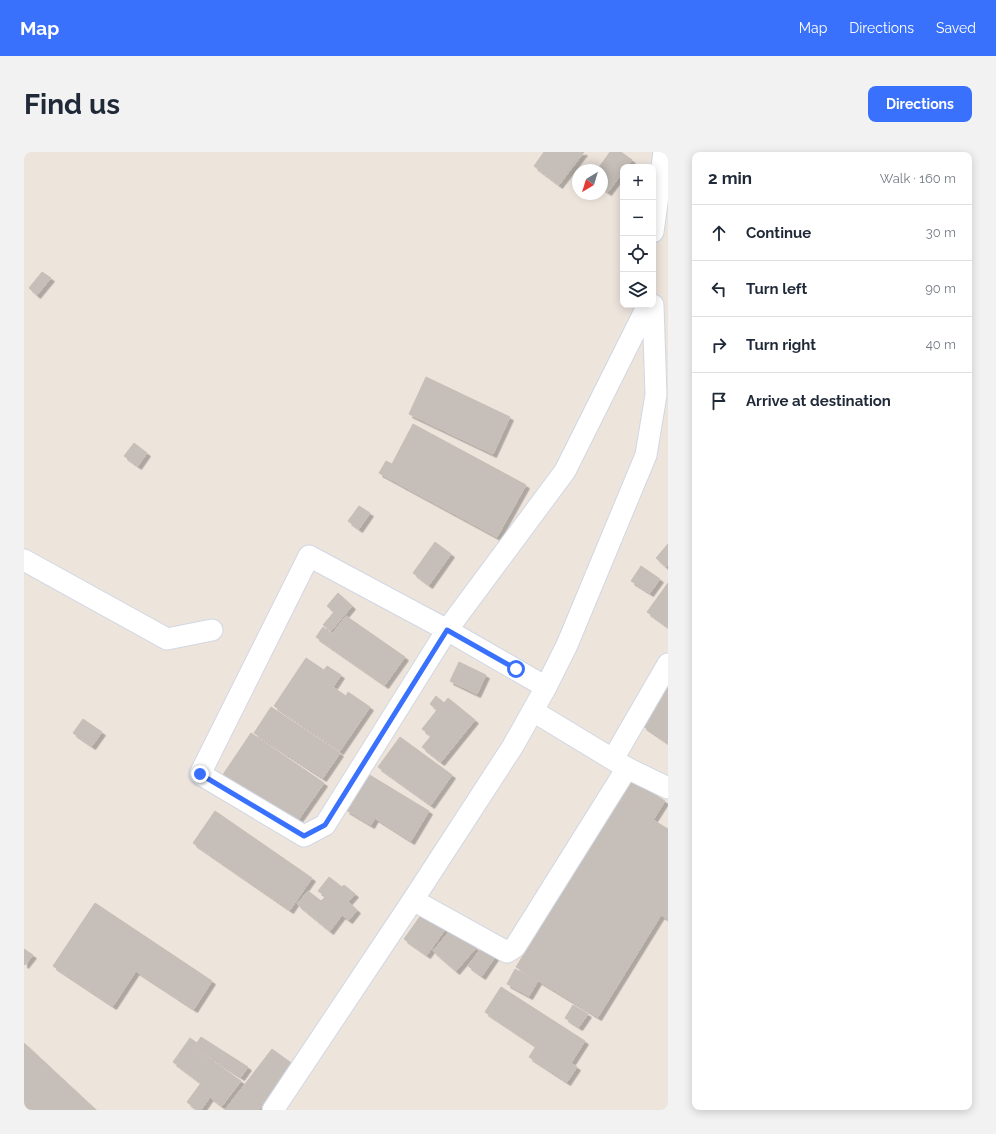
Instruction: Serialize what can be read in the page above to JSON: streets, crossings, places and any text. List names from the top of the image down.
{
  "north": "bottom left",
  "page": {
    "header": "Map",
    "nav": ["Map", "Directions", "Saved"],
    "buttons": "Directions",
    "title": "Find us",
    "heading": ["2 min", "Walk · 160 m"],
    "map_buttons": ["+", "−"],
    "list": [
      ["Continue", "30 m"],
      ["Turn left", "90 m"],
      ["Turn right", "40 m"],
      "Arrive at destination"
    ]
  }
}
